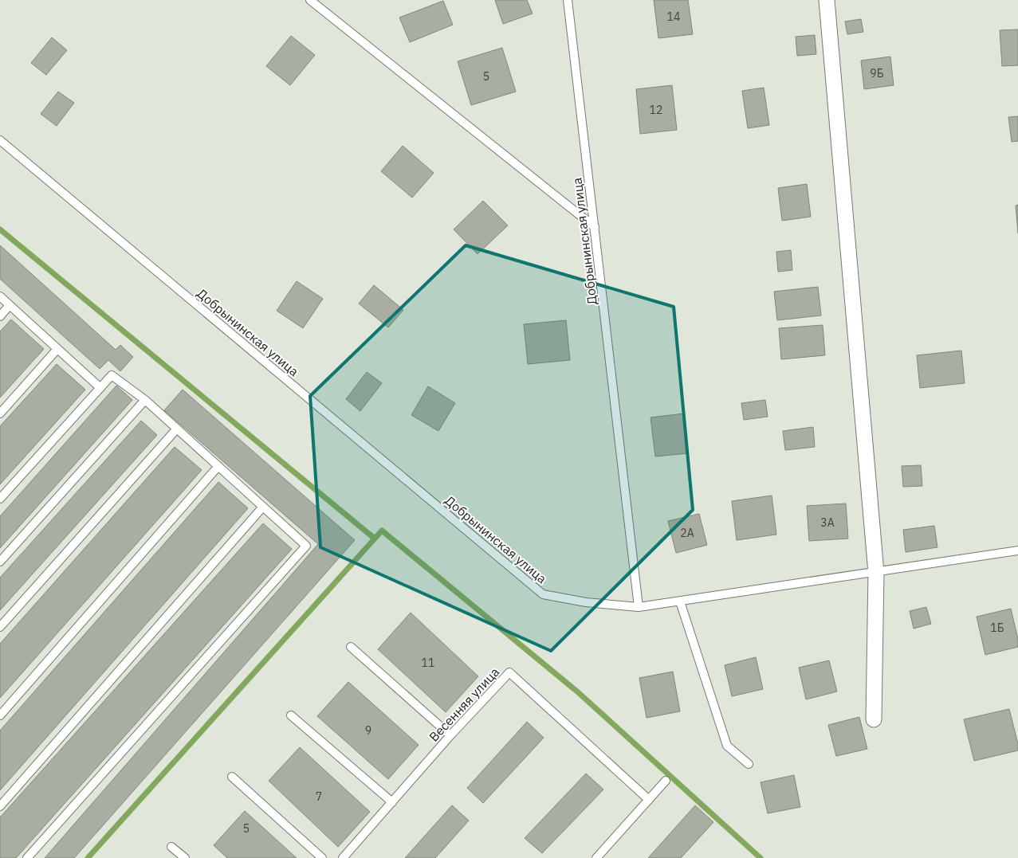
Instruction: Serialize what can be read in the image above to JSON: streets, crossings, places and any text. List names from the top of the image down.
{
  "streets": {
    "lane": ["Добрынинская улица", "Весенняя улица"]
  },
  "house_numbers": [
    "14",
    "9Б",
    "5",
    "12",
    "3А",
    "2А",
    "1Б",
    "11",
    "9",
    "7",
    "5"
  ]
}
